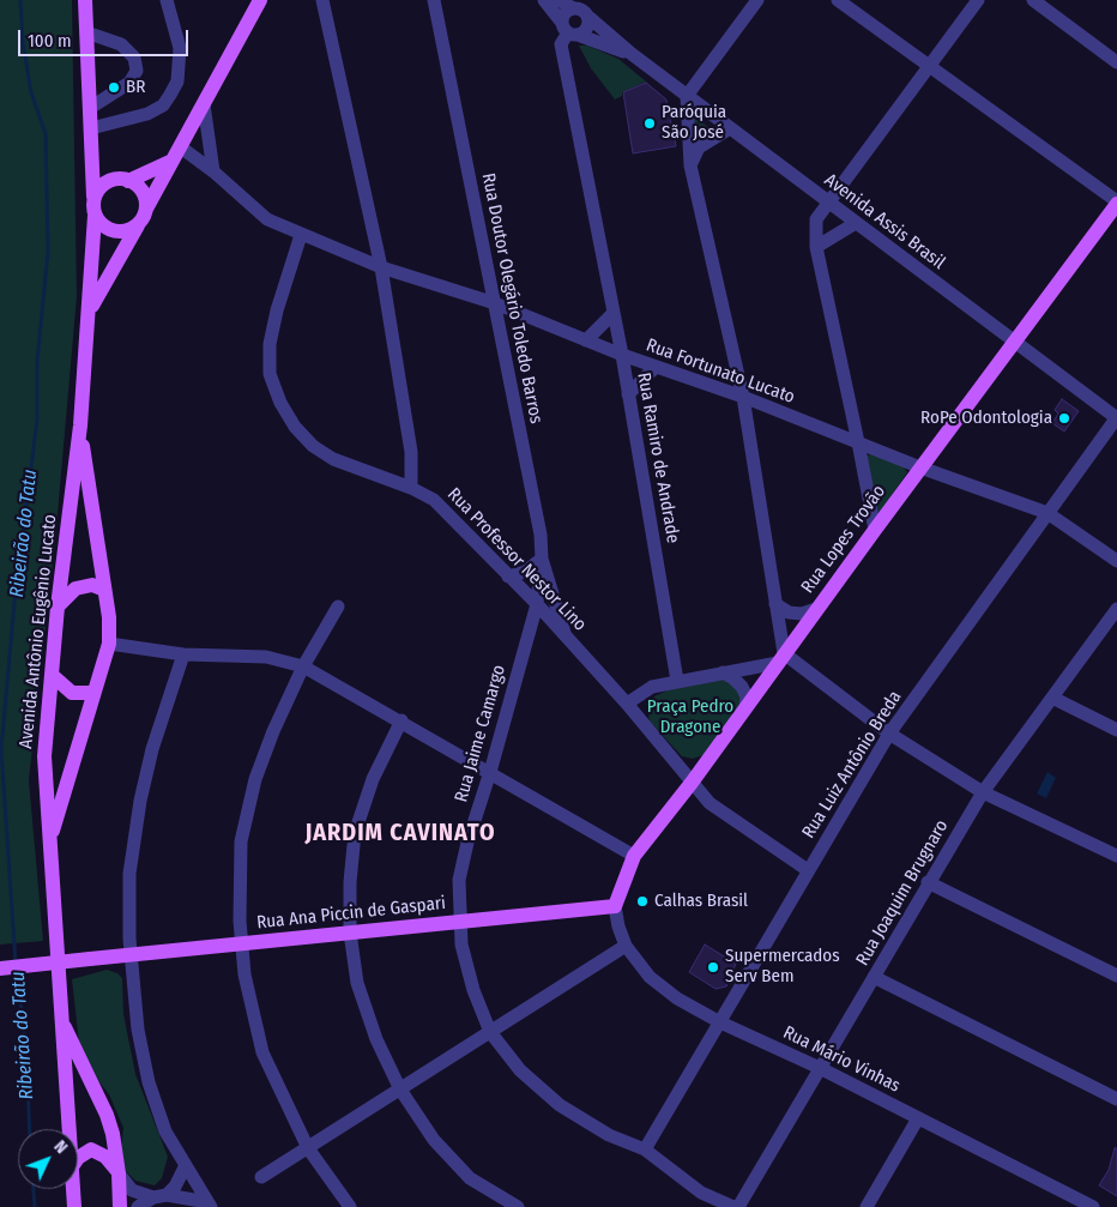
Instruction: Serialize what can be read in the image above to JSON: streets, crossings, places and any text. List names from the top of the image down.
{
  "streets": {
    "main road": ["Rua Lopes Trovão", "Avenida Antônio Eugênio Lucato", "Rua Ana Piccin de Gaspari"],
    "street": [
      "Avenida Assis Brasil",
      "Rua Doutor Olegário Toledo Barros",
      "Rua Fortunato Lucato",
      "Rua Ramiro de Andrade",
      "Rua Professor Nestor Lino",
      "Rua Jaime Camargo",
      "Rua Luiz Antônio Breda",
      "Rua Joaquim Brugnaro",
      "Rua Mário Vinhas"
    ]
  },
  "crossings": [
    ["Avenida Assis Brasil", "Rua Ramiro de Andrade"],
    ["Avenida Assis Brasil", "Rua Lopes Trovão"],
    ["Avenida Assis Brasil", "Rua Luiz Antônio Breda"],
    ["Rua Doutor Olegário Toledo Barros", "Rua Fortunato Lucato"],
    ["Rua Doutor Olegário Toledo Barros", "Rua Professor Nestor Lino"],
    ["Rua Doutor Olegário Toledo Barros", "Rua Jaime Camargo"],
    ["Rua Fortunato Lucato", "Rua Ramiro de Andrade"],
    ["Rua Fortunato Lucato", "Rua Lopes Trovão"],
    ["Rua Fortunato Lucato", "Rua Professor Nestor Lino"],
    ["Rua Fortunato Lucato", "Rua Luiz Antônio Breda"],
    ["Rua Lopes Trovão", "Rua Professor Nestor Lino"],
    ["Rua Lopes Trovão", "Rua Ana Piccin de Gaspari"],
    ["Rua Lopes Trovão", "Rua Mário Vinhas"],
    ["Rua Professor Nestor Lino", "Rua Jaime Camargo"],
    ["Rua Professor Nestor Lino", "Rua Luiz Antônio Breda"],
    ["Rua Jaime Camargo", "Rua Luiz Antônio Breda"],
    ["Rua Jaime Camargo", "Rua Joaquim Brugnaro"],
    ["Rua Jaime Camargo", "Rua Ana Piccin de Gaspari"],
    ["Rua Luiz Antônio Breda", "Rua Mário Vinhas"],
    ["Rua Joaquim Brugnaro", "Rua Mário Vinhas"],
    ["Rua Ana Piccin de Gaspari", "Rua Mário Vinhas"]
  ],
  "districts": ["JARDIM CAVINATO"],
  "water": ["Ribeirão do Tatu"],
  "parks": ["Praça Pedro Dragone"],
  "places": [
    "BR",
    "Paróquia São José",
    "RoPe Odontologia",
    "Calhas Brasil",
    "Supermercados Serv Bem"
  ],
  "scale_bar": "100 m",
  "north": "top right"
}
